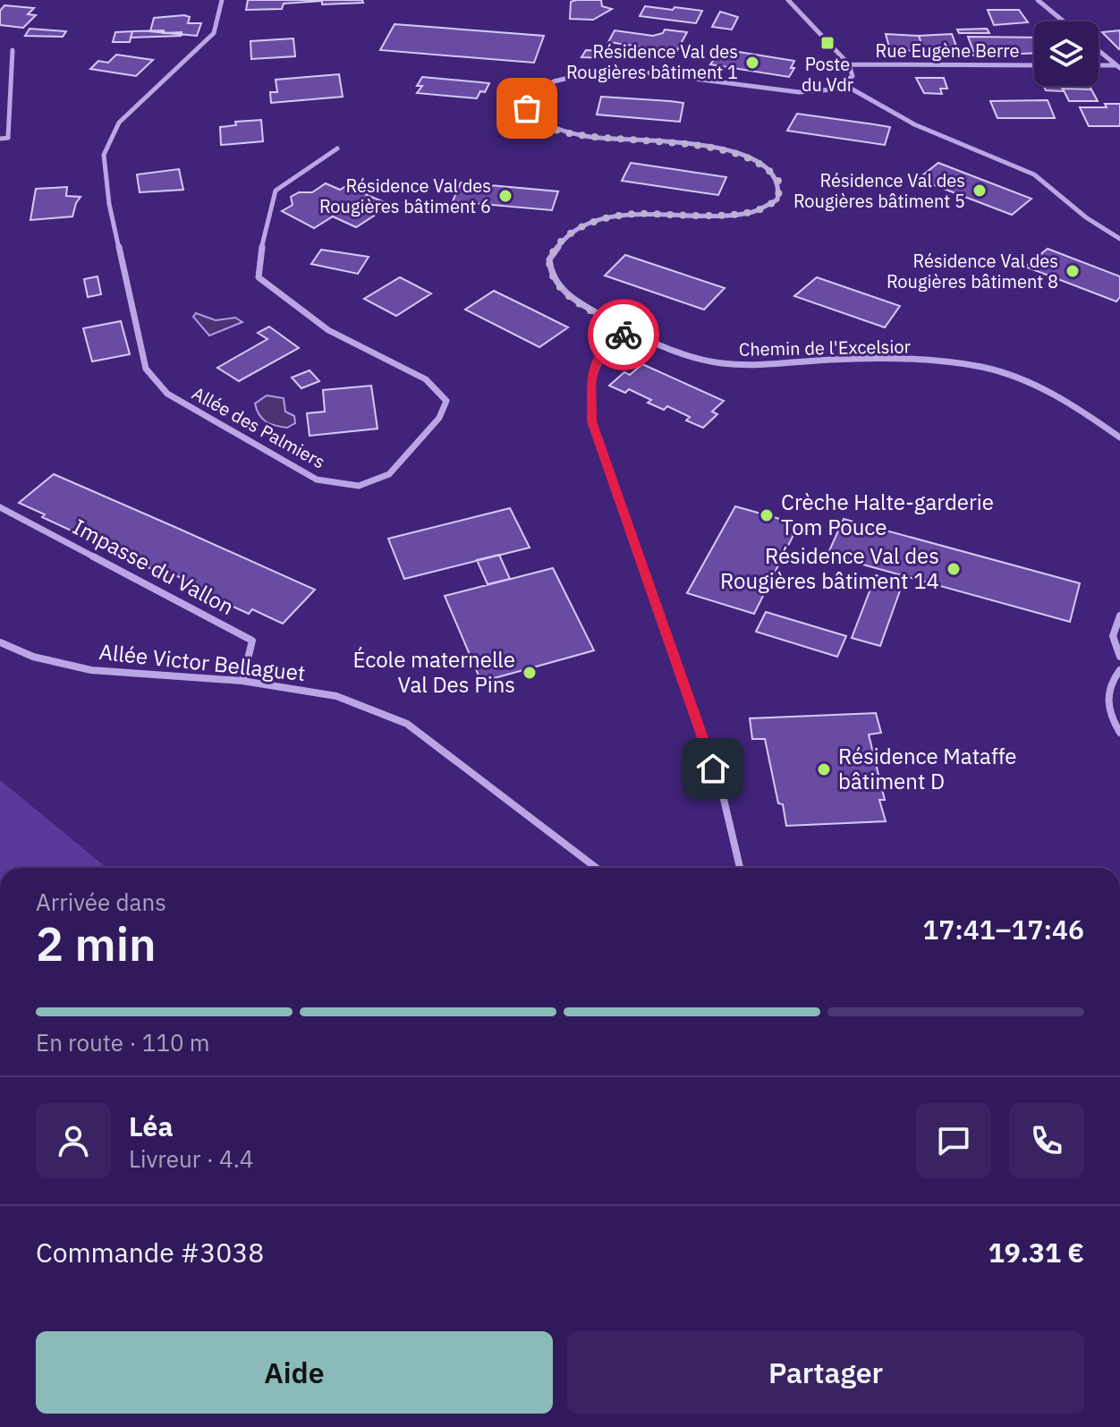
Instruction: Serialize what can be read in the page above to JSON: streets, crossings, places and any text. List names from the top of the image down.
{
  "streets": {
    "street": [
      "Rue Eugène Berre",
      "Chemin de l'Excelsior",
      "Allée des Palmiers",
      "Impasse du Vallon",
      "Allée Victor Bellaguet"
    ]
  },
  "crossings": [
    ["Impasse du Vallon", "Allée Victor Bellaguet"]
  ],
  "places": {
    "transit": ["Poste du Vdr"],
    "other": [
      "Résidence Val des Rougières bâtiment 1",
      "Résidence Val des Rougières bâtiment 5",
      "Résidence Val des Rougières bâtiment 6",
      "Résidence Val des Rougières bâtiment 8",
      "Crèche Halte-garderie Tom Pouce",
      "Résidence Val des Rougières bâtiment 14",
      "École maternelle Val Des Pins",
      "Résidence Mataffe bâtiment D"
    ]
  },
  "page": {
    "heading": ["2 min", "Arrivée dans", "17:41–17:46"],
    "panel": [
      "Léa",
      "Livreur · 4.4",
      "Commande #3038",
      "19.31 €"
    ],
    "bar": "En route · 110 m",
    "buttons": ["Aide", "Partager"]
  }
}
